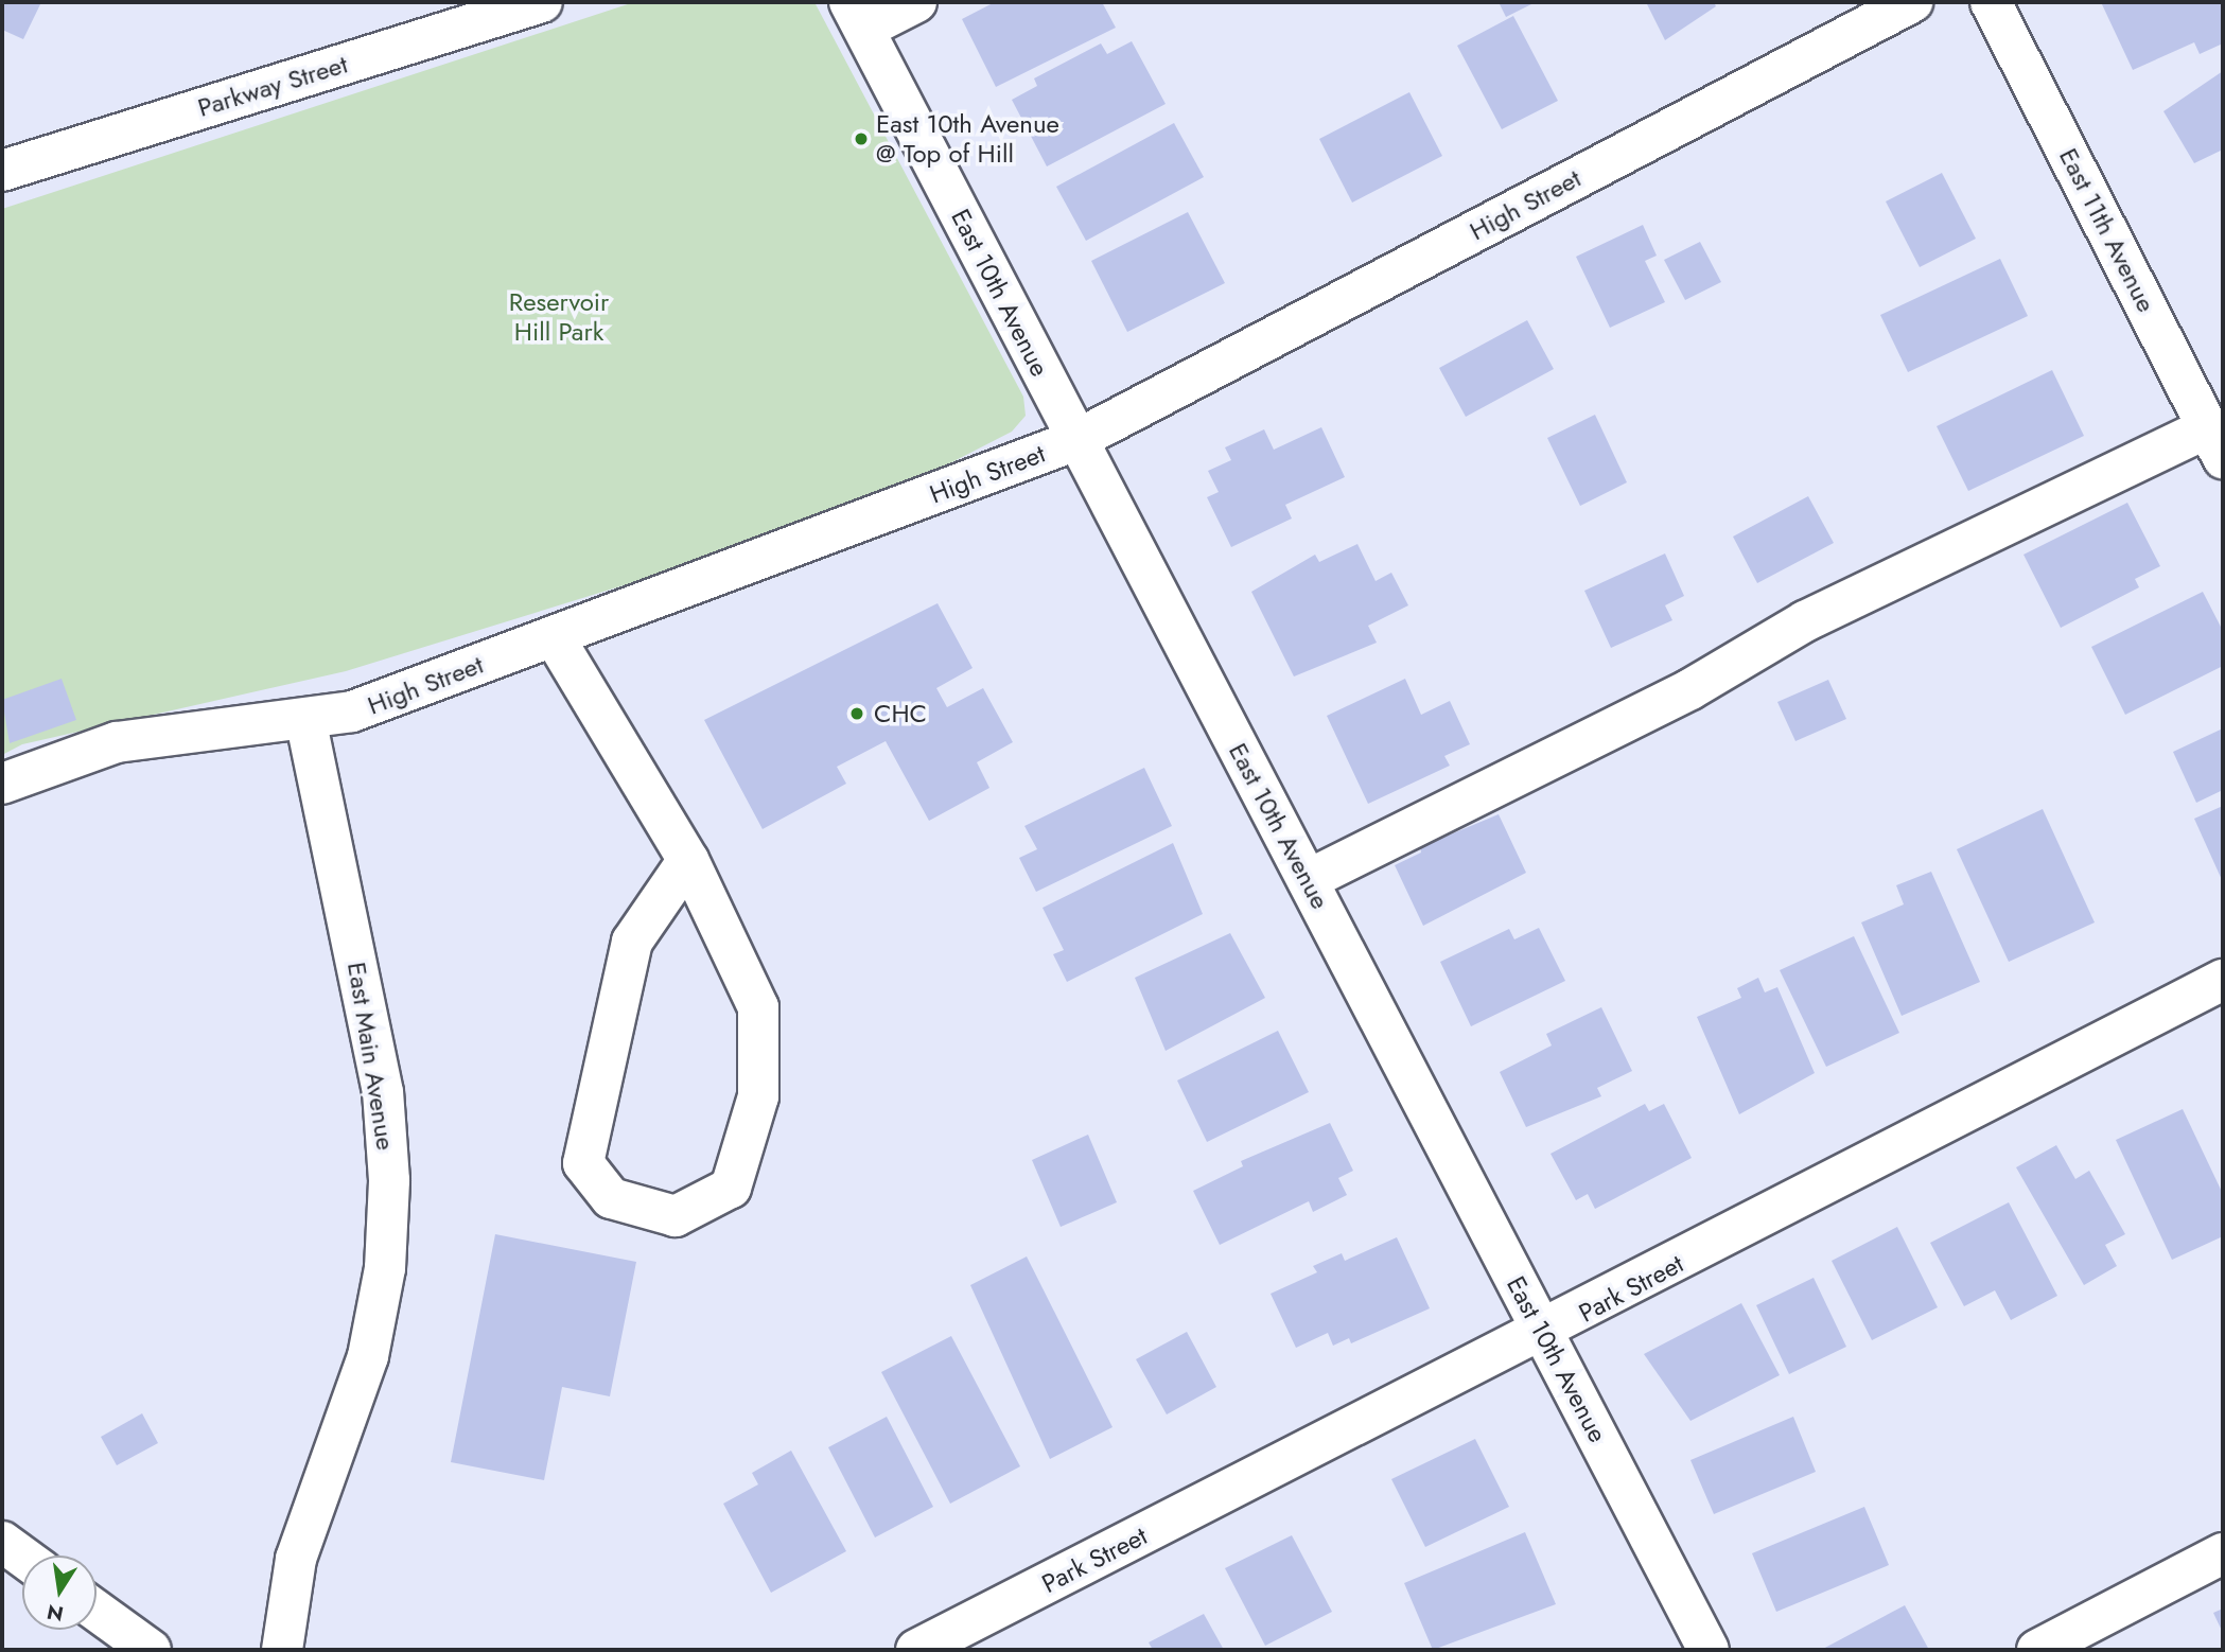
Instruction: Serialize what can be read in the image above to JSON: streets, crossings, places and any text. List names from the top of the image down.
{
  "streets": {
    "street": [
      "Parkway Street",
      "High Street",
      "East 11th Avenue",
      "East 10th Avenue",
      "East Main Avenue",
      "Park Street"
    ]
  },
  "crossings": [
    ["High Street", "East 10th Avenue"],
    ["High Street", "East Main Avenue"],
    ["East 10th Avenue", "Park Street"]
  ],
  "parks": ["Reservoir Hill Park"],
  "places": ["East 10th Avenue @ Top of Hill", "CHC"],
  "north": "bottom"
}
